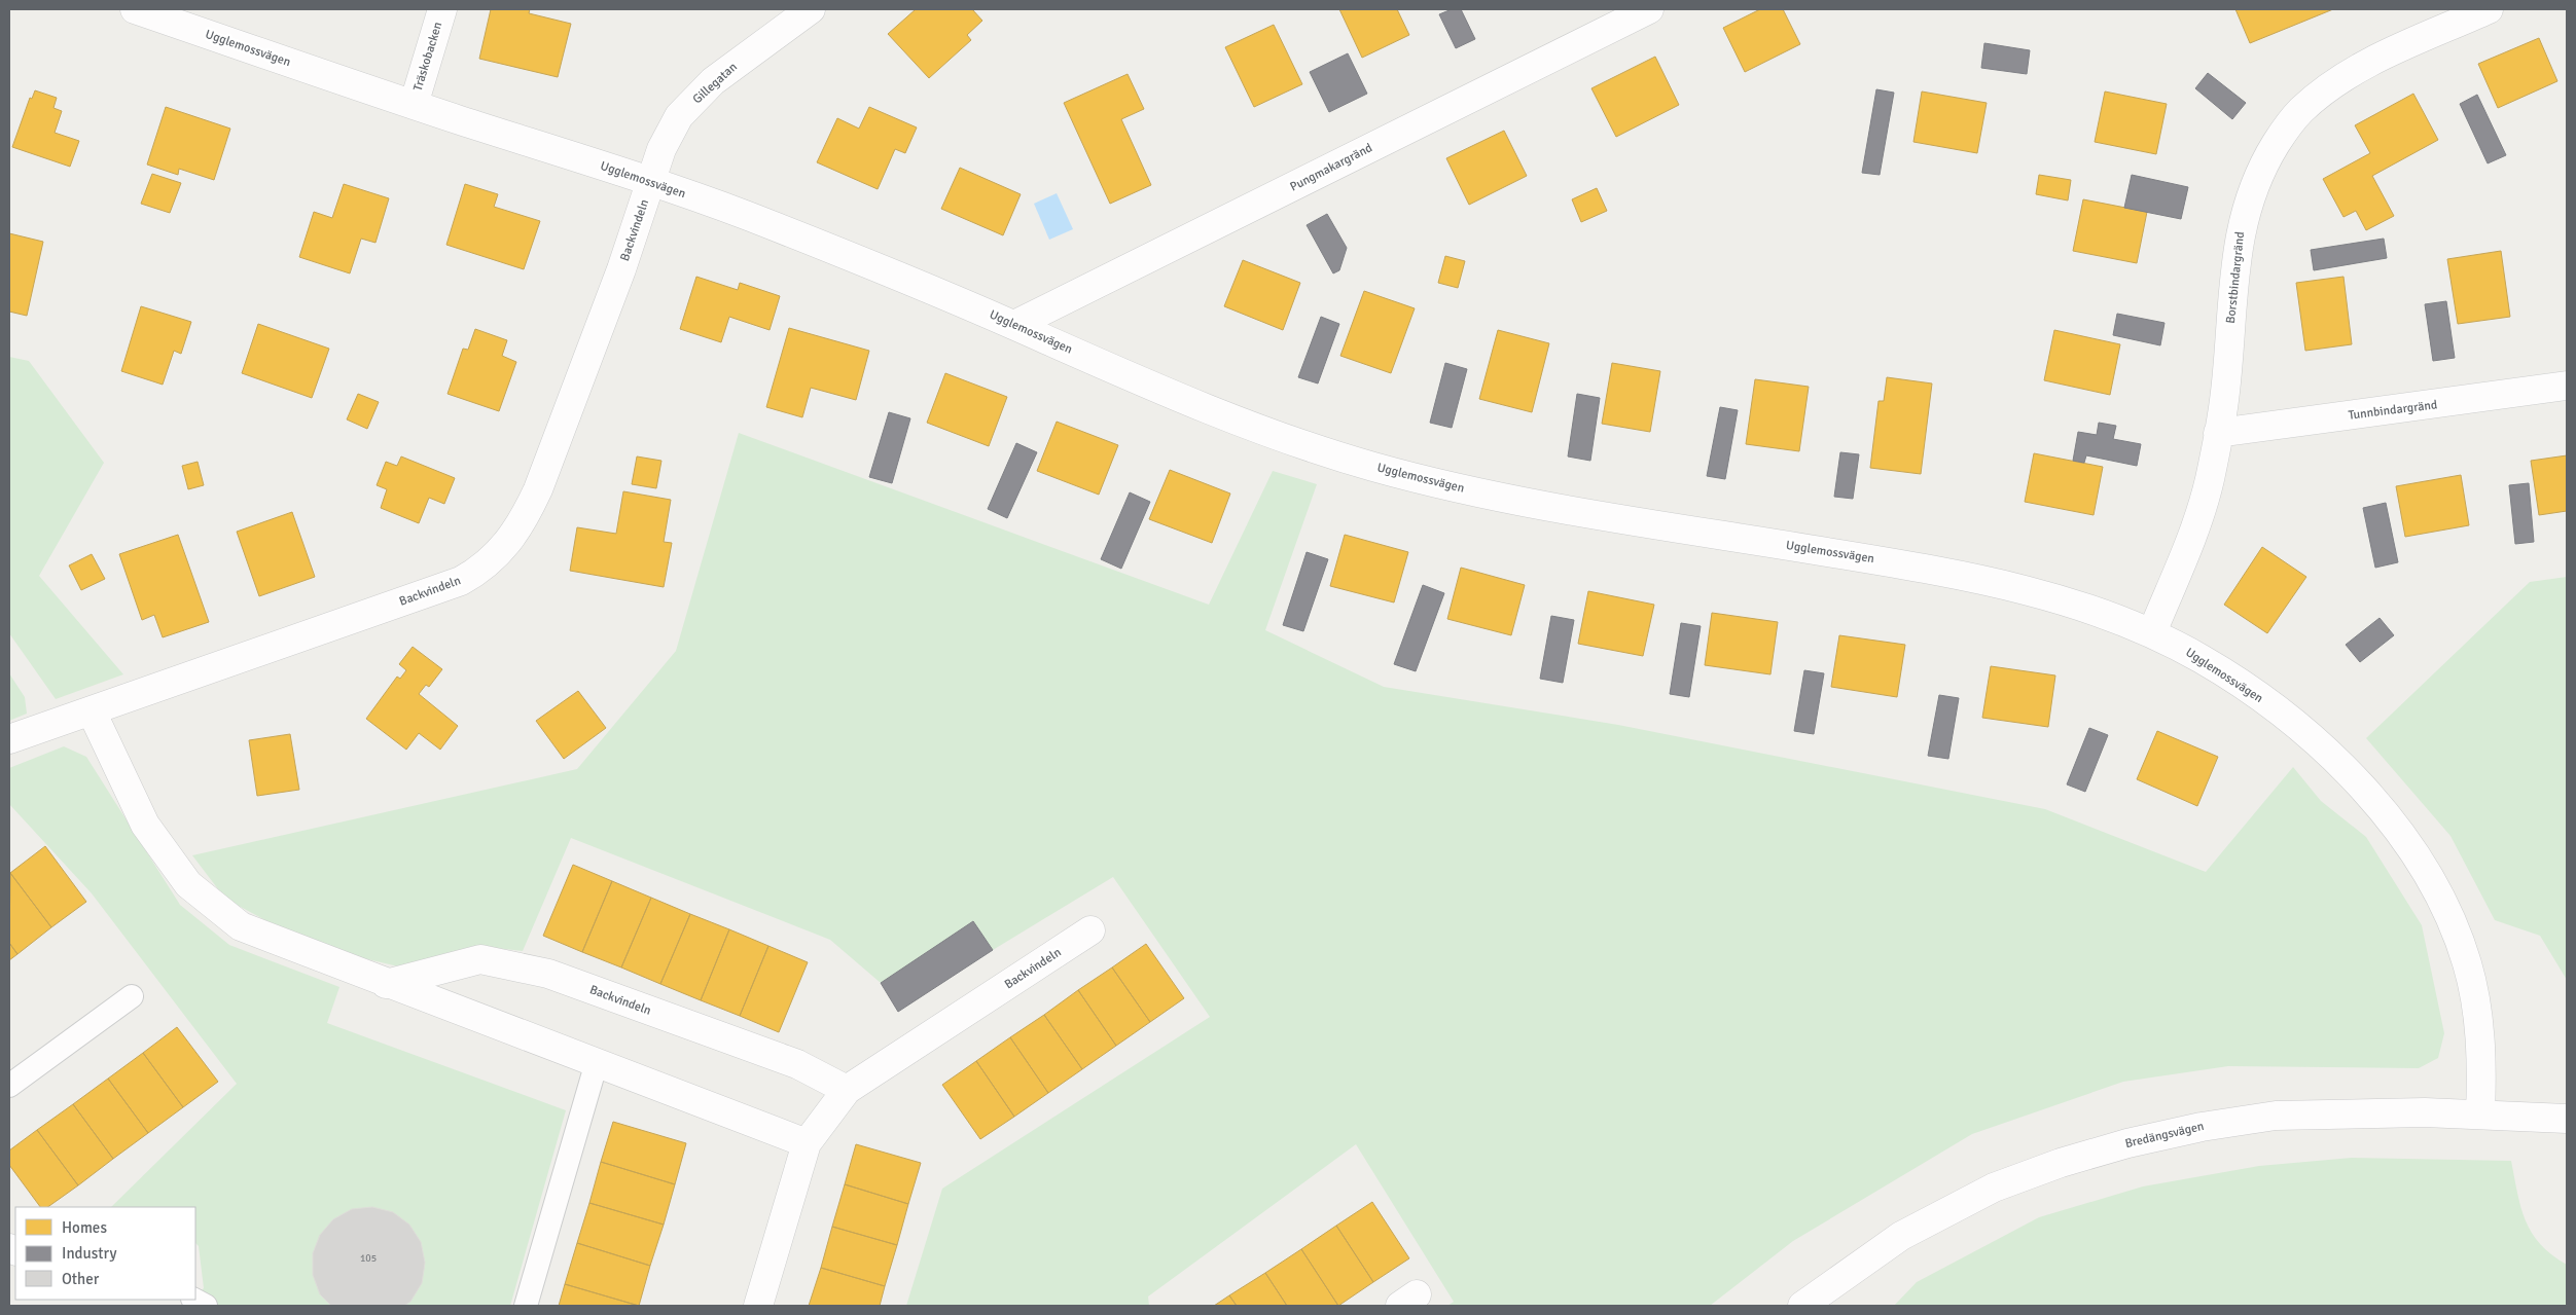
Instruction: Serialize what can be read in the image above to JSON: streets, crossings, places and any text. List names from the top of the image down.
{
  "streets": {
    "street": [
      "Ugglemossvägen",
      "Träskobacken",
      "Gillegatan",
      "Pungmakargränd",
      "Backvindeln",
      "Borstbindargränd",
      "Tunnbindargränd",
      "Bredängsvägen"
    ]
  },
  "crossings": [
    ["Ugglemossvägen", "Träskobacken"],
    ["Ugglemossvägen", "Gillegatan"],
    ["Ugglemossvägen", "Pungmakargränd"],
    ["Ugglemossvägen", "Backvindeln"],
    ["Ugglemossvägen", "Borstbindargränd"],
    ["Ugglemossvägen", "Bredängsvägen"],
    ["Gillegatan", "Backvindeln"],
    ["Borstbindargränd", "Tunnbindargränd"]
  ],
  "house_numbers": ["105"],
  "legend": ["Homes", "Industry", "Other"]
}
